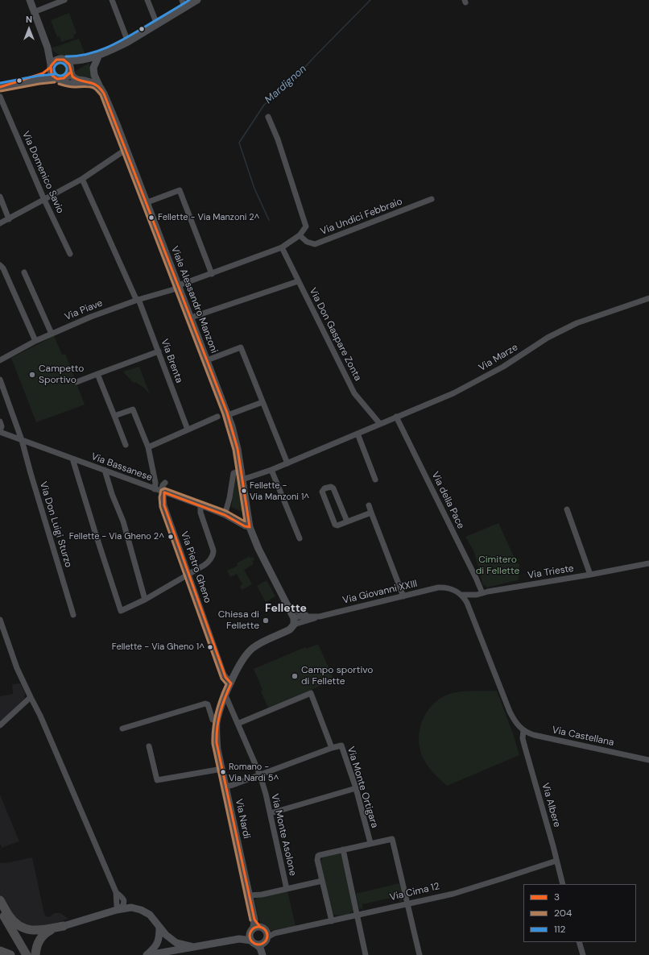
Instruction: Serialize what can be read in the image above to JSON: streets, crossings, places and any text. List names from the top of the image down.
{
  "streets": {
    "main road": ["Viale Alessandro Manzoni", "Via Giovanni XXIII", "Via Nardi"],
    "street": [
      "Via Domenico Savio",
      "Via Undici Febbraio",
      "Via Piave",
      "Via Don Gaspare Zonta",
      "Via Marze",
      "Via Brenta",
      "Via Bassanese",
      "Via della Pace",
      "Via Don Luigi Sturzo",
      "Via Pietro Gheno",
      "Via Trieste",
      "Via Castellana",
      "Via Monte Ortigara",
      "Via Albere",
      "Via Monte Asolone",
      "Via Cima 12"
    ]
  },
  "crossings": [
    ["Viale Alessandro Manzoni", "Via Piave"],
    ["Viale Alessandro Manzoni", "Via Marze"],
    ["Viale Alessandro Manzoni", "Via Bassanese"],
    ["Via Piave", "Via Brenta"],
    ["Via Don Gaspare Zonta", "Via Marze"],
    ["Via Marze", "Via della Pace"],
    ["Via Bassanese", "Via Don Luigi Sturzo"],
    ["Via Bassanese", "Via Pietro Gheno"],
    ["Via della Pace", "Via Trieste"],
    ["Via Pietro Gheno", "Via Giovanni XXIII"],
    ["Via Trieste", "Via Giovanni XXIII"],
    ["Via Giovanni XXIII", "Via Nardi"],
    ["Via Giovanni XXIII", "Via Monte Asolone"],
    ["Via Castellana", "Via Albere"],
    ["Via Monte Ortigara", "Via Monte Asolone"],
    ["Via Albere", "Via Cima 12"],
    ["Via Nardi", "Via Cima 12"]
  ],
  "districts": ["Fellette"],
  "water": ["Mardignon"],
  "parks": ["Cimitero di Fellette"],
  "places": [
    "Fellette - Via Manzoni 2^",
    "Campetto Sportivo",
    "Fellette - Via Manzoni 1^",
    "Fellette - Via Gheno 2^",
    "Chiesa di Fellette",
    "Fellette - Via Gheno 1^",
    "Campo sportivo di Fellette",
    "Romano - Via Nardi 5^"
  ],
  "lines": ["transit line 112", "transit line 3", "transit line 204"],
  "legend": ["3", "204", "112"],
  "north": "top"
}
